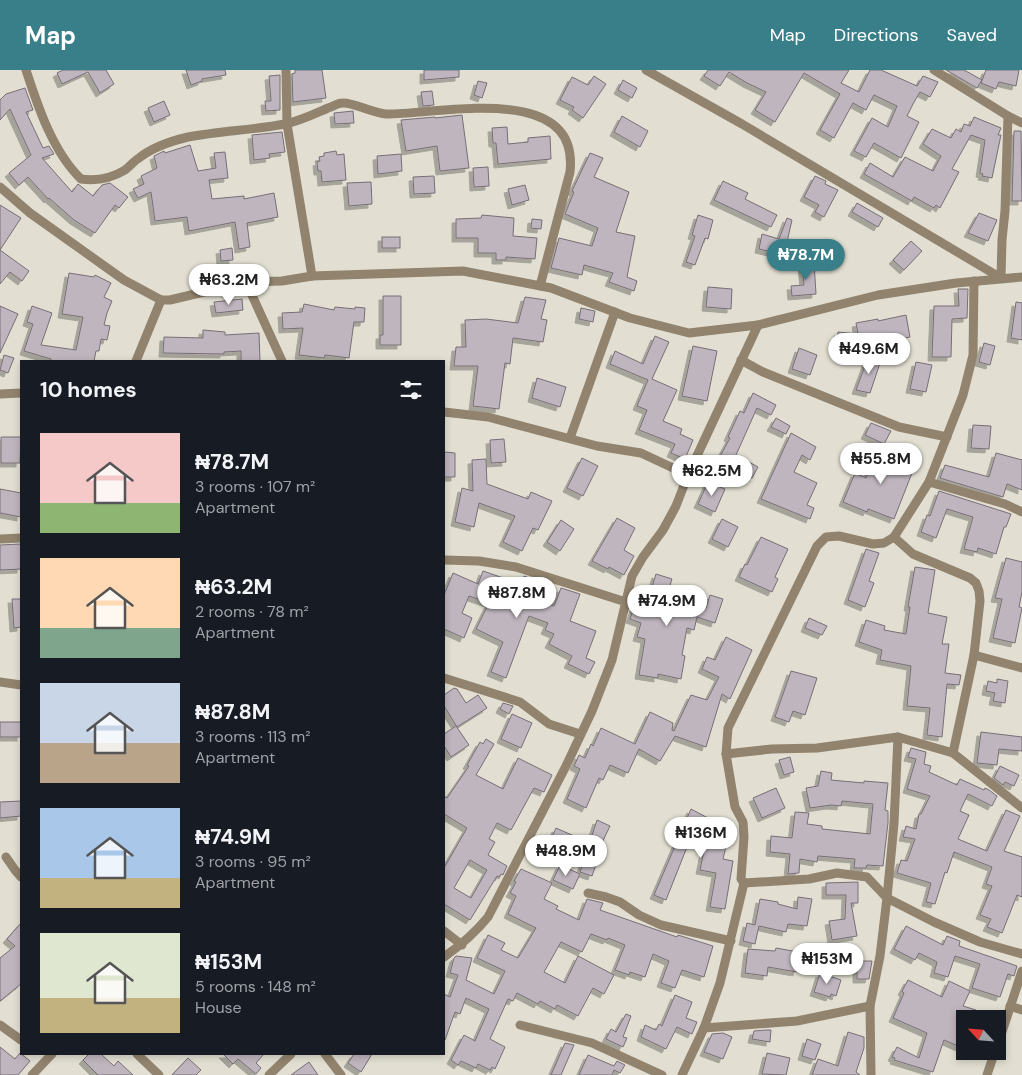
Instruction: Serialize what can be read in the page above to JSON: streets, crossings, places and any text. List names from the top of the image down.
{
  "north": "top left",
  "page": {
    "header": "Map",
    "nav": ["Map", "Directions", "Saved"],
    "price": [
      "₦78.7M",
      "₦63.2M",
      "₦49.6M",
      "₦55.8M",
      "₦62.5M",
      "₦87.8M",
      "₦74.9M",
      "₦136M",
      "₦48.9M",
      "₦153M"
    ],
    "heading": "10 homes",
    "list": [
      {
        "name": "₦78.7M",
        "note": "3 rooms · 107 m² · Apartment"
      },
      {
        "name": "₦63.2M",
        "note": "2 rooms · 78 m² · Apartment"
      },
      {
        "name": "₦87.8M",
        "note": "3 rooms · 113 m² · Apartment"
      },
      {
        "name": "₦74.9M",
        "note": "3 rooms · 95 m² · Apartment"
      },
      {
        "name": "₦153M",
        "note": "5 rooms · 148 m² · House"
      }
    ]
  }
}
